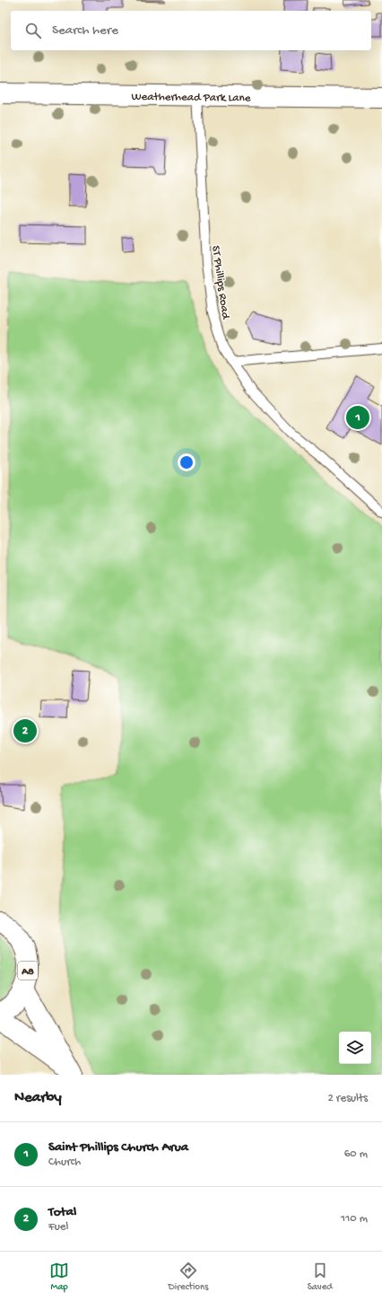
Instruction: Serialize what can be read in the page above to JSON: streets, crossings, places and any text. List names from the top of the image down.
{
  "streets": {
    "street": ["Weatherhead Park Lane", "A8"],
    "lane": ["ST Phillips Road"]
  },
  "crossings": [
    ["Weatherhead Park Lane", "ST Phillips Road"]
  ],
  "page": {
    "search": "Search here",
    "pins": ["1", "2"],
    "heading": ["Nearby", "2 results"],
    "list": [
      {
        "mark": "1",
        "name": "Saint Phillips Church Arua",
        "note": "Church",
        "value": "60 m"
      },
      {
        "mark": "2",
        "name": "Total",
        "note": "Fuel",
        "value": "110 m"
      }
    ],
    "nav": ["Map", "Directions", "Saved"]
  }
}
